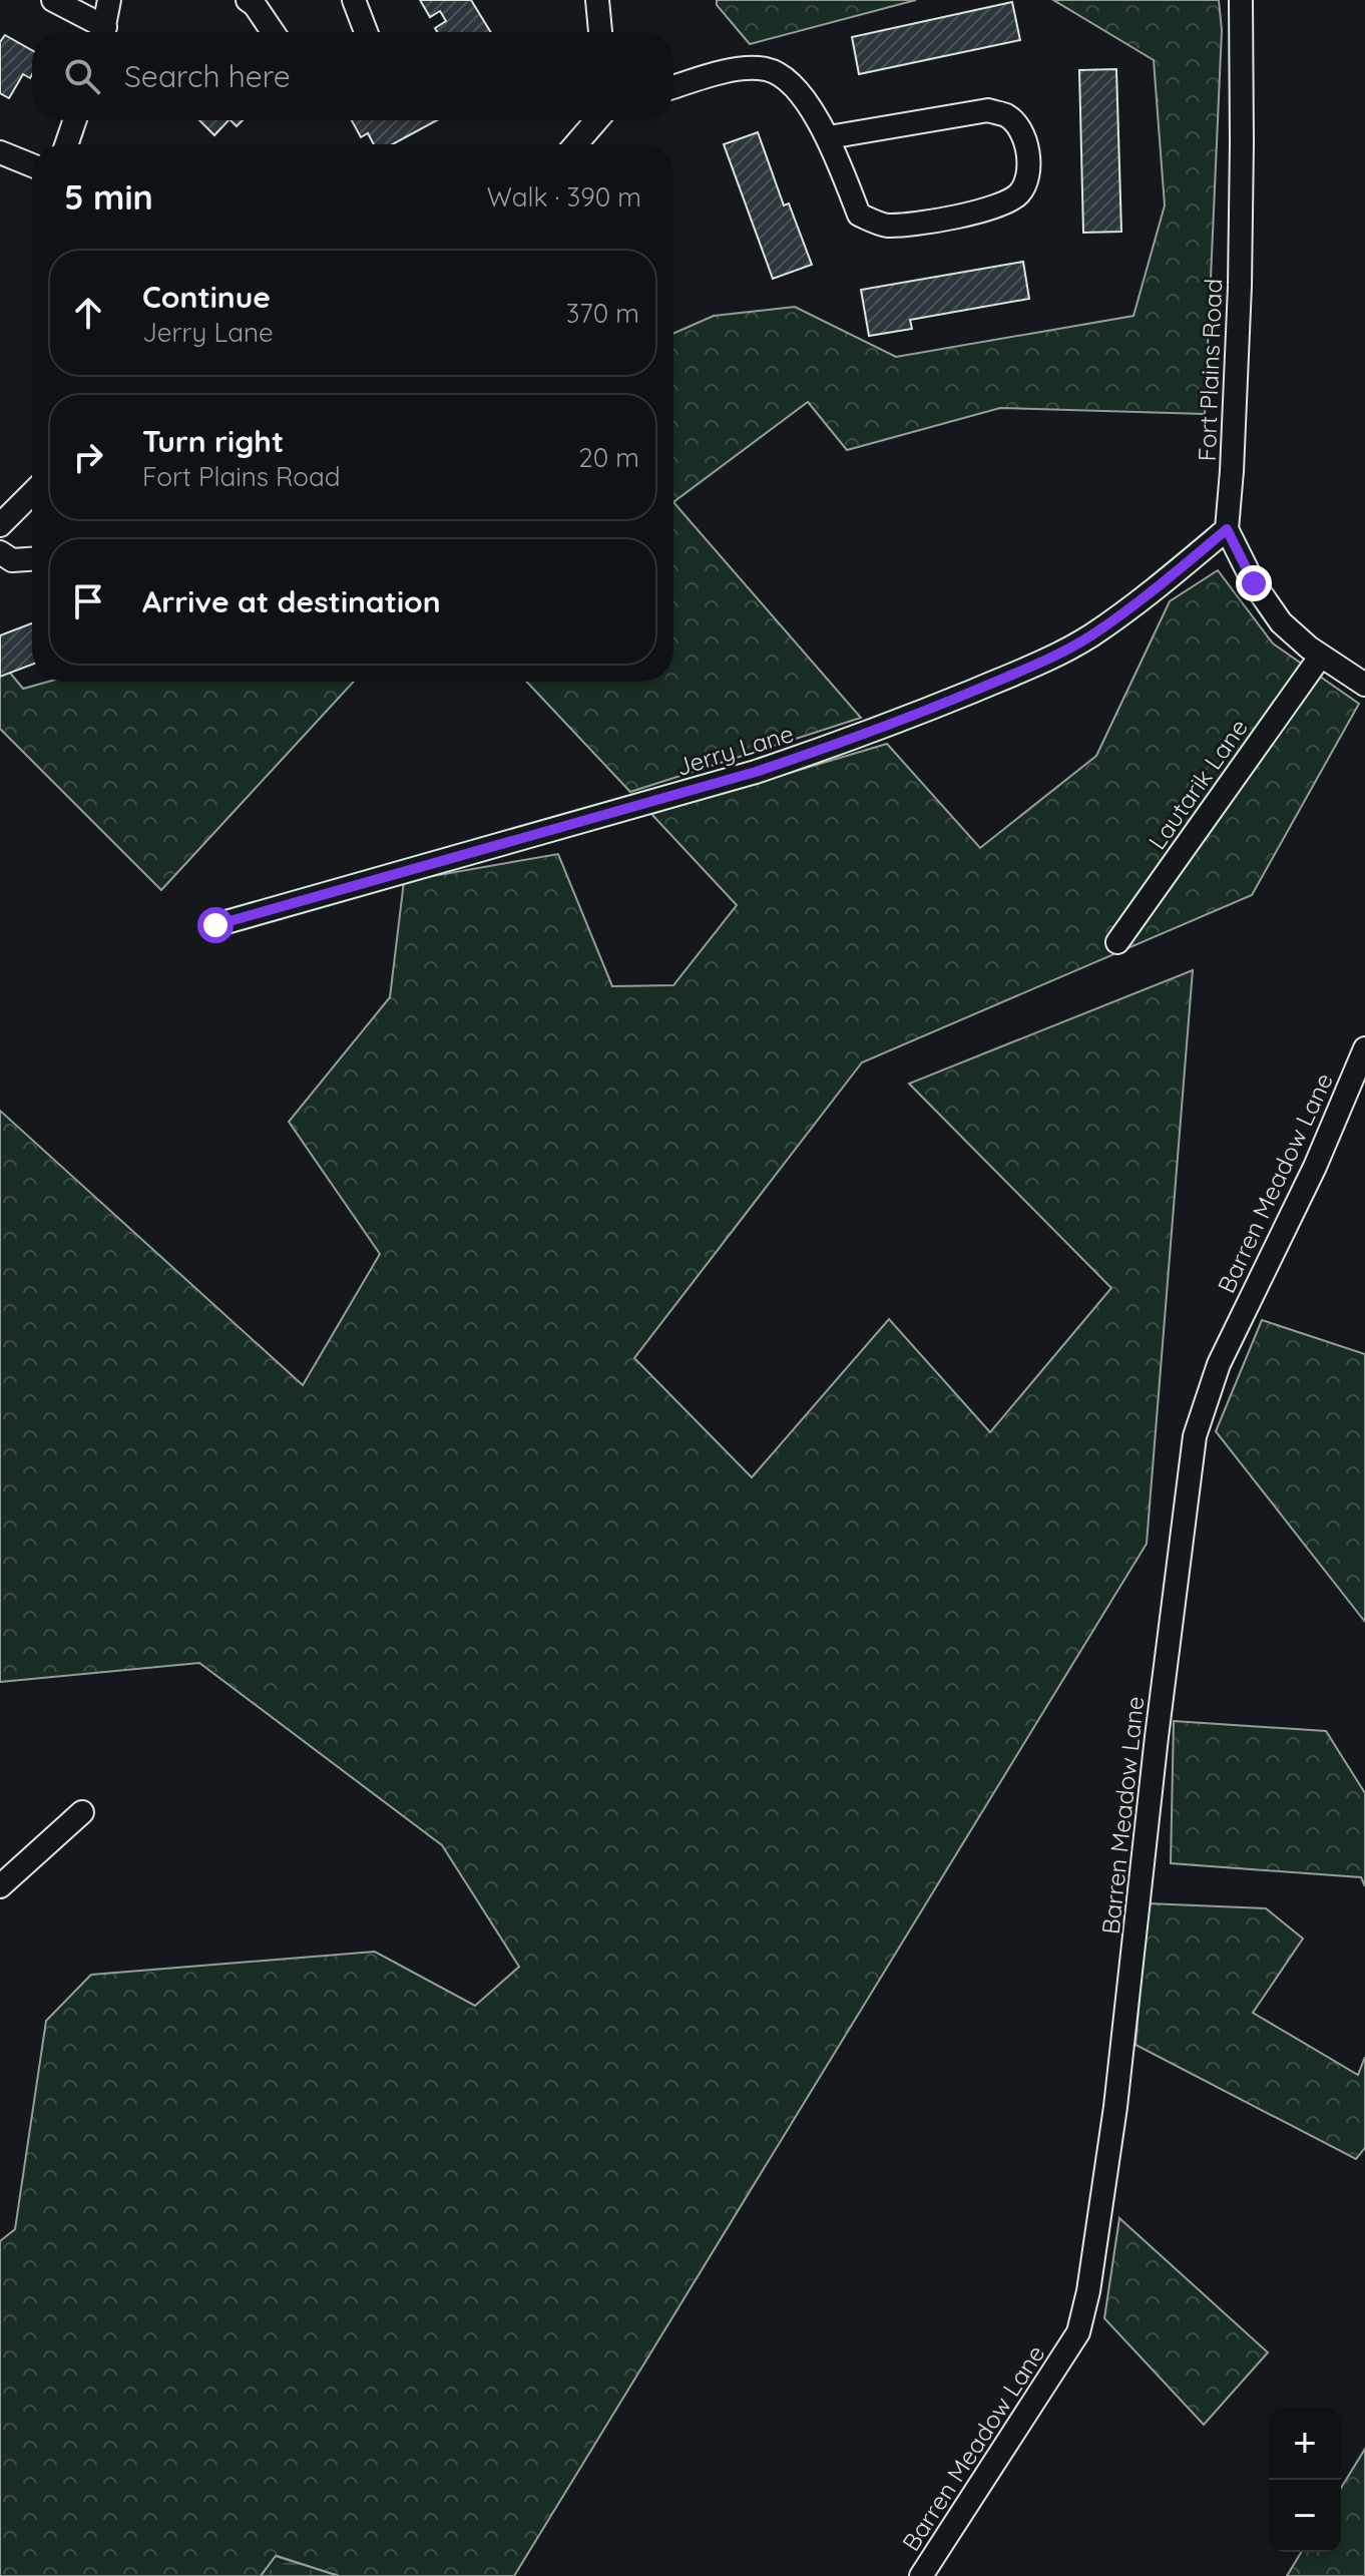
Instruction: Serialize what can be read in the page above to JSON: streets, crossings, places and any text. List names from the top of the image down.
{
  "streets": {
    "street": [
      "Fort Plains Road",
      "Jerry Lane",
      "Lautarik Lane",
      "Barren Meadow Lane"
    ]
  },
  "crossings": [
    ["Fort Plains Road", "Jerry Lane"]
  ],
  "page": {
    "search": "Search here",
    "heading": ["5 min", "Walk · 390 m"],
    "list": [
      ["Continue", "Jerry Lane", "370 m"],
      ["Turn right", "Fort Plains Road", "20 m"],
      "Arrive at destination"
    ],
    "map_buttons": ["+", "−"]
  }
}
